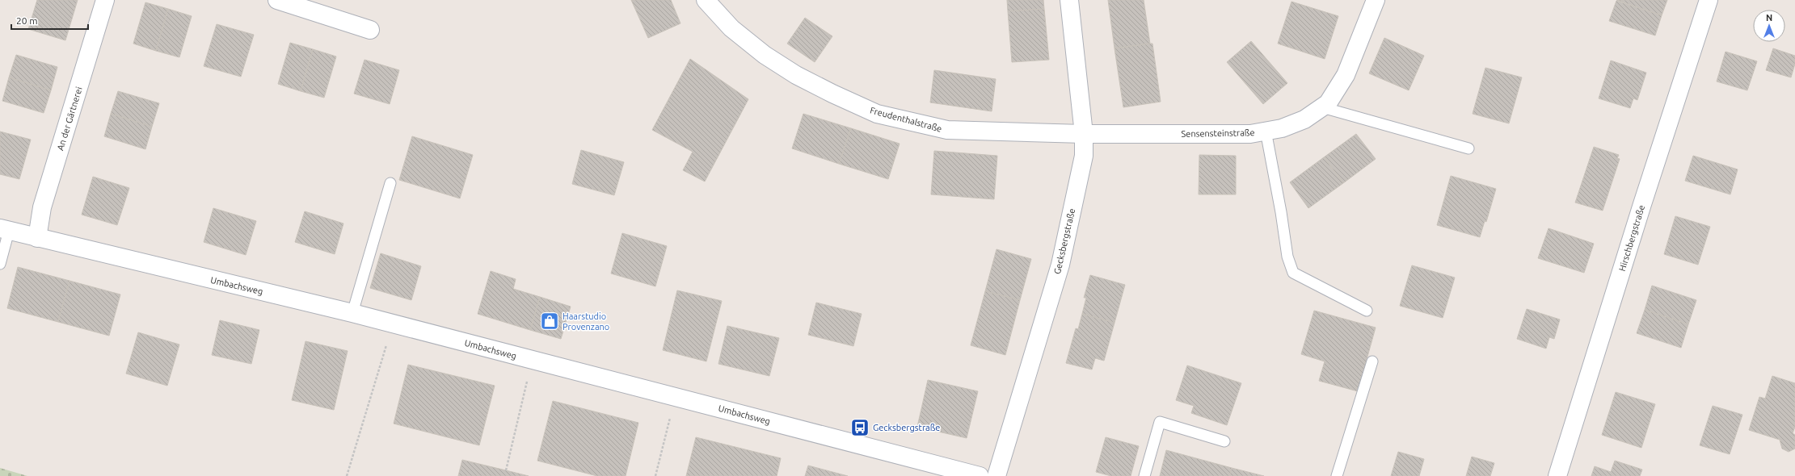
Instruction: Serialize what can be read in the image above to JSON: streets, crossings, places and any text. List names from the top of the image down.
{
  "streets": {
    "street": [
      "An der Gärtnerei",
      "Freudenthalstraße",
      "Sensensteinstraße",
      "Hirschbergstraße",
      "Gecksbergstraße",
      "Umbachsweg"
    ]
  },
  "crossings": [
    ["An der Gärtnerei", "Umbachsweg"],
    ["Freudenthalstraße", "Sensensteinstraße"],
    ["Freudenthalstraße", "Gecksbergstraße"],
    ["Sensensteinstraße", "Gecksbergstraße"]
  ],
  "places": {
    "shop": ["Haarstudio Provenzano"],
    "bus stop": ["Gecksbergstraße"]
  },
  "scale_bar": "20 m",
  "north": "top"
}
